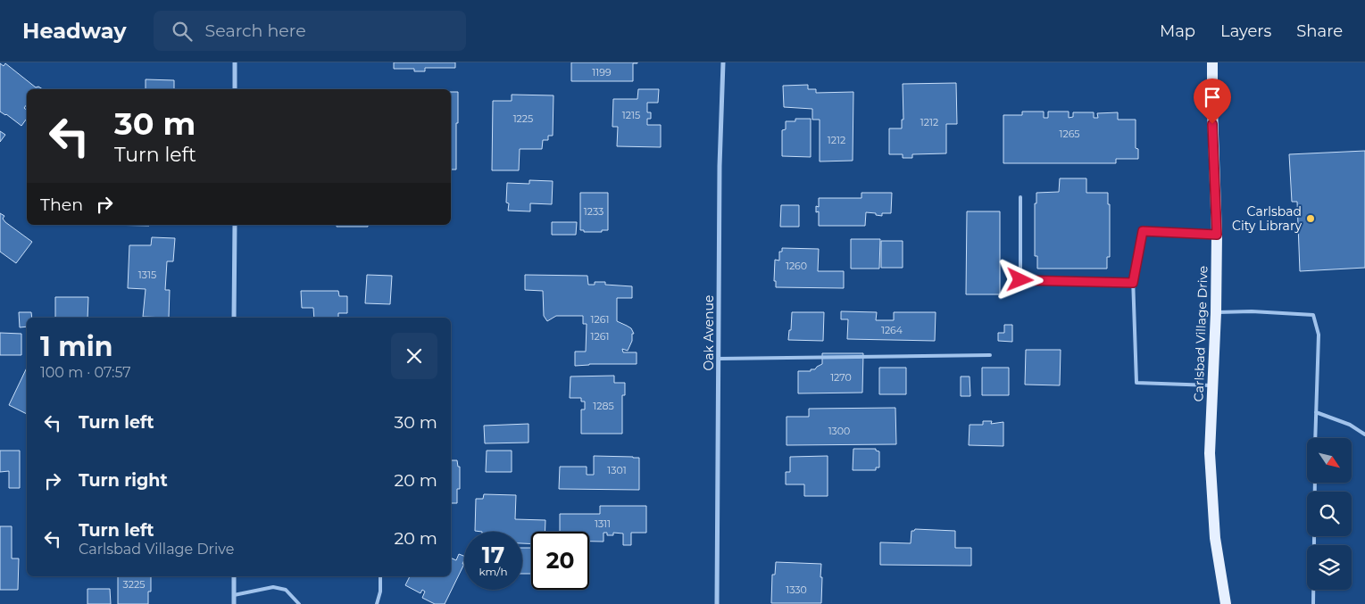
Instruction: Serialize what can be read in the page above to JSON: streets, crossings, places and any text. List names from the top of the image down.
{
  "streets": {
    "main road": ["Carlsbad Village Drive"],
    "street": ["Oak Avenue"]
  },
  "places": ["Carlsbad City Library"],
  "house_numbers": [
    "1199",
    "1215",
    "1225",
    "1212",
    "1265",
    "1212",
    "1233",
    "1260",
    "1315",
    "1261",
    "1264",
    "1261",
    "1270",
    "1285",
    "1300",
    "1301",
    "1311",
    "3225",
    "1330"
  ],
  "north": "bottom right",
  "page": {
    "header": "Headway",
    "search": "Search here",
    "nav": ["Map", "Layers", "Share"],
    "turn": ["30 m", "Turn left"],
    "then": "Then",
    "heading": ["1 min", "100 m · 07:57"],
    "list": [
      {
        "name": "Turn left",
        "value": "30 m"
      },
      {
        "name": "Turn right",
        "value": "20 m"
      },
      {
        "name": "Turn left",
        "note": "Carlsbad Village Drive",
        "value": "20 m"
      }
    ],
    "speed": "17 km/h",
    "limit": "20"
  }
}
